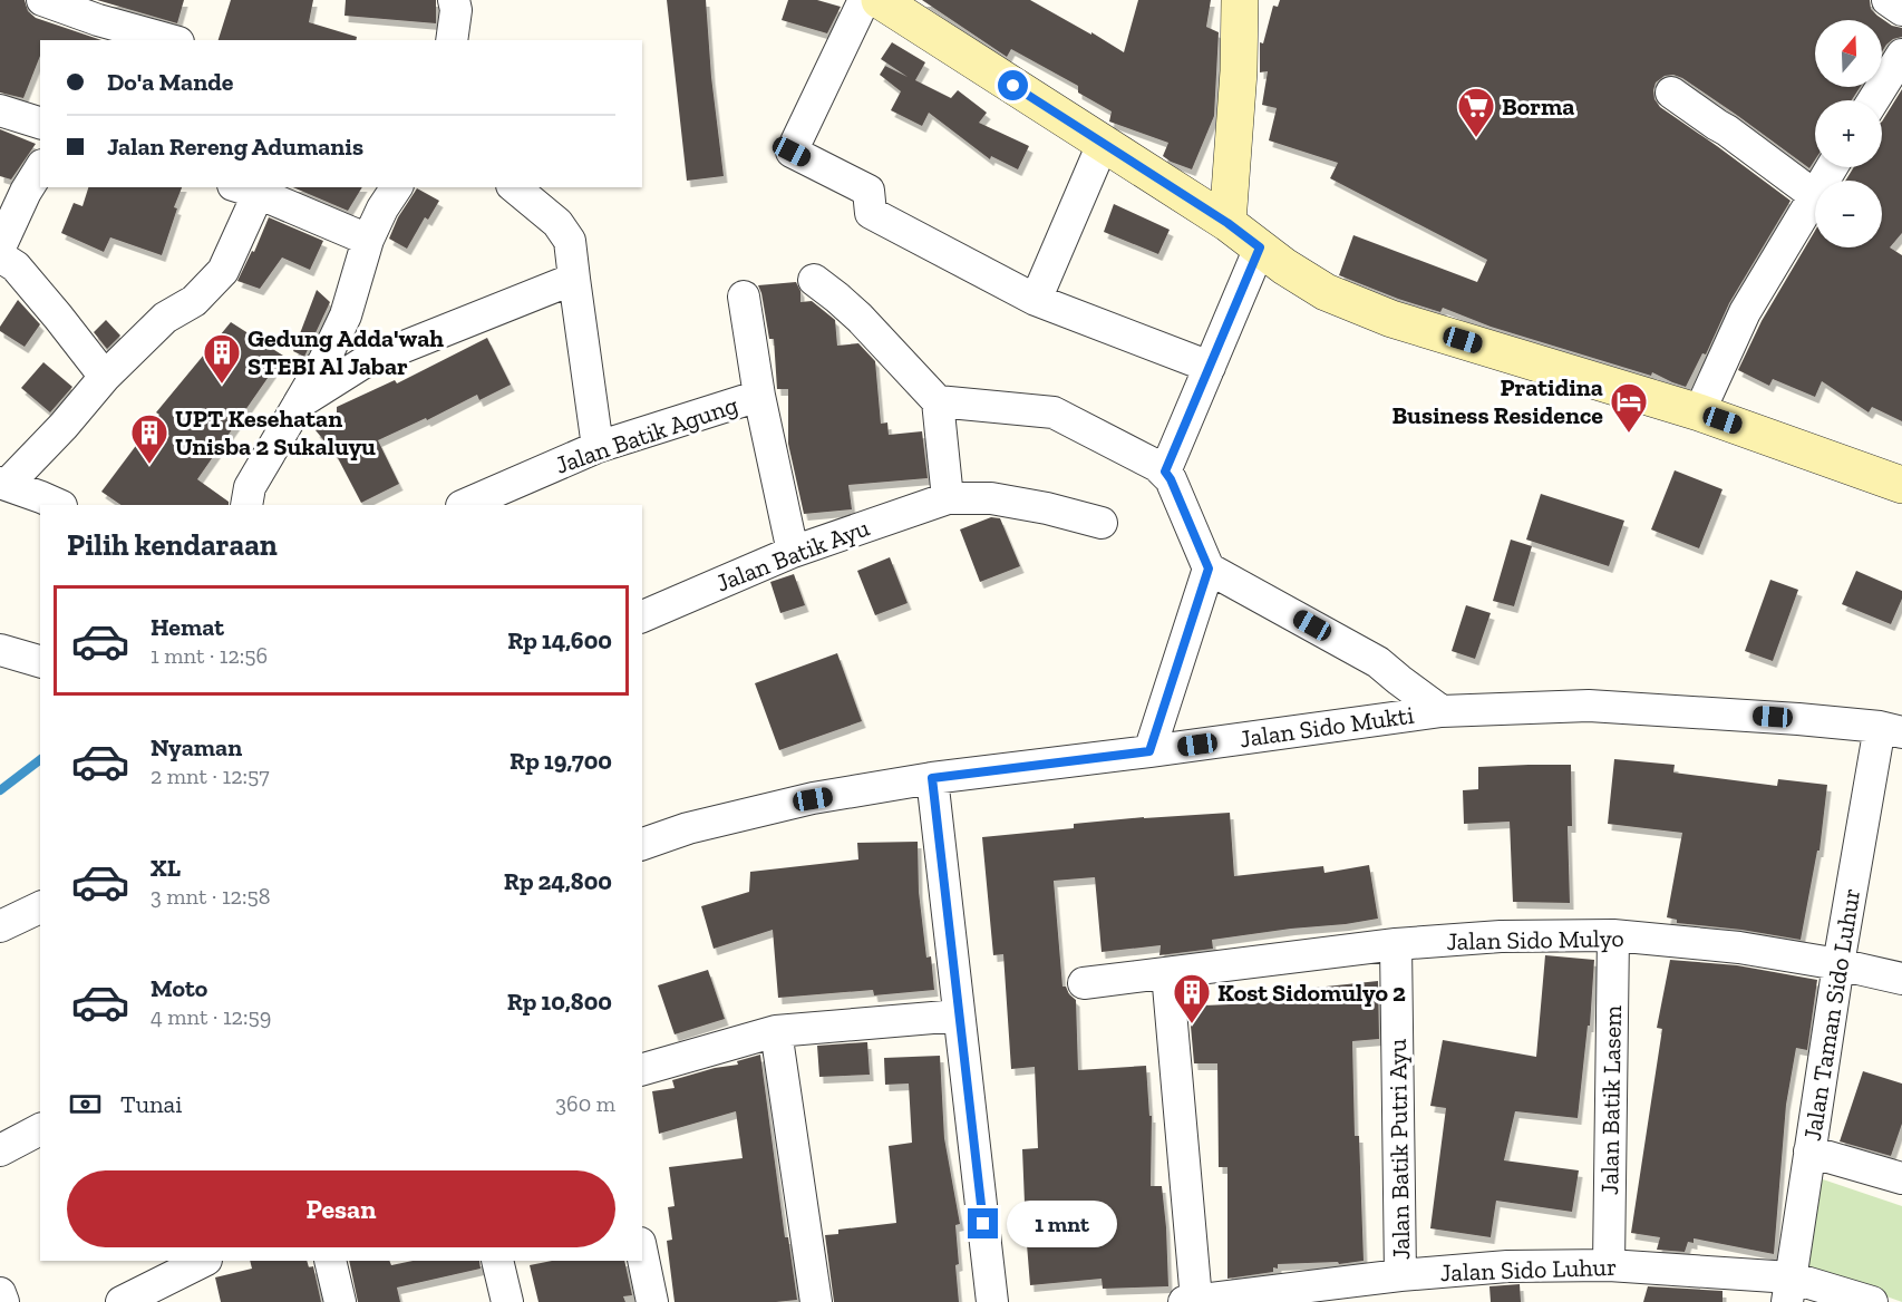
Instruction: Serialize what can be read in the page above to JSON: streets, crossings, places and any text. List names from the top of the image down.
{
  "streets": {
    "street": [
      "Jalan Batik Agung",
      "Jalan Batik Ayu",
      "Jalan Sido Mukti",
      "Jalan Sido Mulyo",
      "Jalan Taman Sido Luhur",
      "Jalan Batik Lasem",
      "Jalan Batik Putri Ayu",
      "Jalan Sido Luhur"
    ]
  },
  "crossings": [
    ["Jalan Batik Agung", "Jalan Batik Ayu"],
    ["Jalan Sido Mukti", "Jalan Taman Sido Luhur"],
    ["Jalan Sido Mulyo", "Jalan Taman Sido Luhur"],
    ["Jalan Sido Mulyo", "Jalan Batik Lasem"],
    ["Jalan Sido Mulyo", "Jalan Batik Putri Ayu"],
    ["Jalan Taman Sido Luhur", "Jalan Sido Luhur"],
    ["Jalan Batik Lasem", "Jalan Sido Luhur"],
    ["Jalan Batik Putri Ayu", "Jalan Sido Luhur"]
  ],
  "places": {
    "supermarket": ["Borma"],
    "building": ["Gedung Adda'wah STEBI Al Jabar", "UPT Kesehatan Unisba 2 Sukaluyu", "Kost Sidomulyo 2"],
    "hotel": ["Pratidina Business Residence"]
  },
  "north": "top",
  "page": {
    "map_buttons": ["+", "−"],
    "banner": ["Do'a Mande", "Jalan Rereng Adumanis"],
    "heading": "Pilih kendaraan",
    "list": [
      {
        "name": "Hemat",
        "note": "1 mnt · 12:56",
        "value": "Rp 14,600"
      },
      {
        "name": "Nyaman",
        "note": "2 mnt · 12:57",
        "value": "Rp 19,700"
      },
      {
        "name": "XL",
        "note": "3 mnt · 12:58",
        "value": "Rp 24,800"
      },
      {
        "name": "Moto",
        "note": "4 mnt · 12:59",
        "value": "Rp 10,800"
      }
    ],
    "pay": ["Tunai", "360 m"],
    "buttons": "Pesan",
    "bubble": "1 mnt"
  }
}
